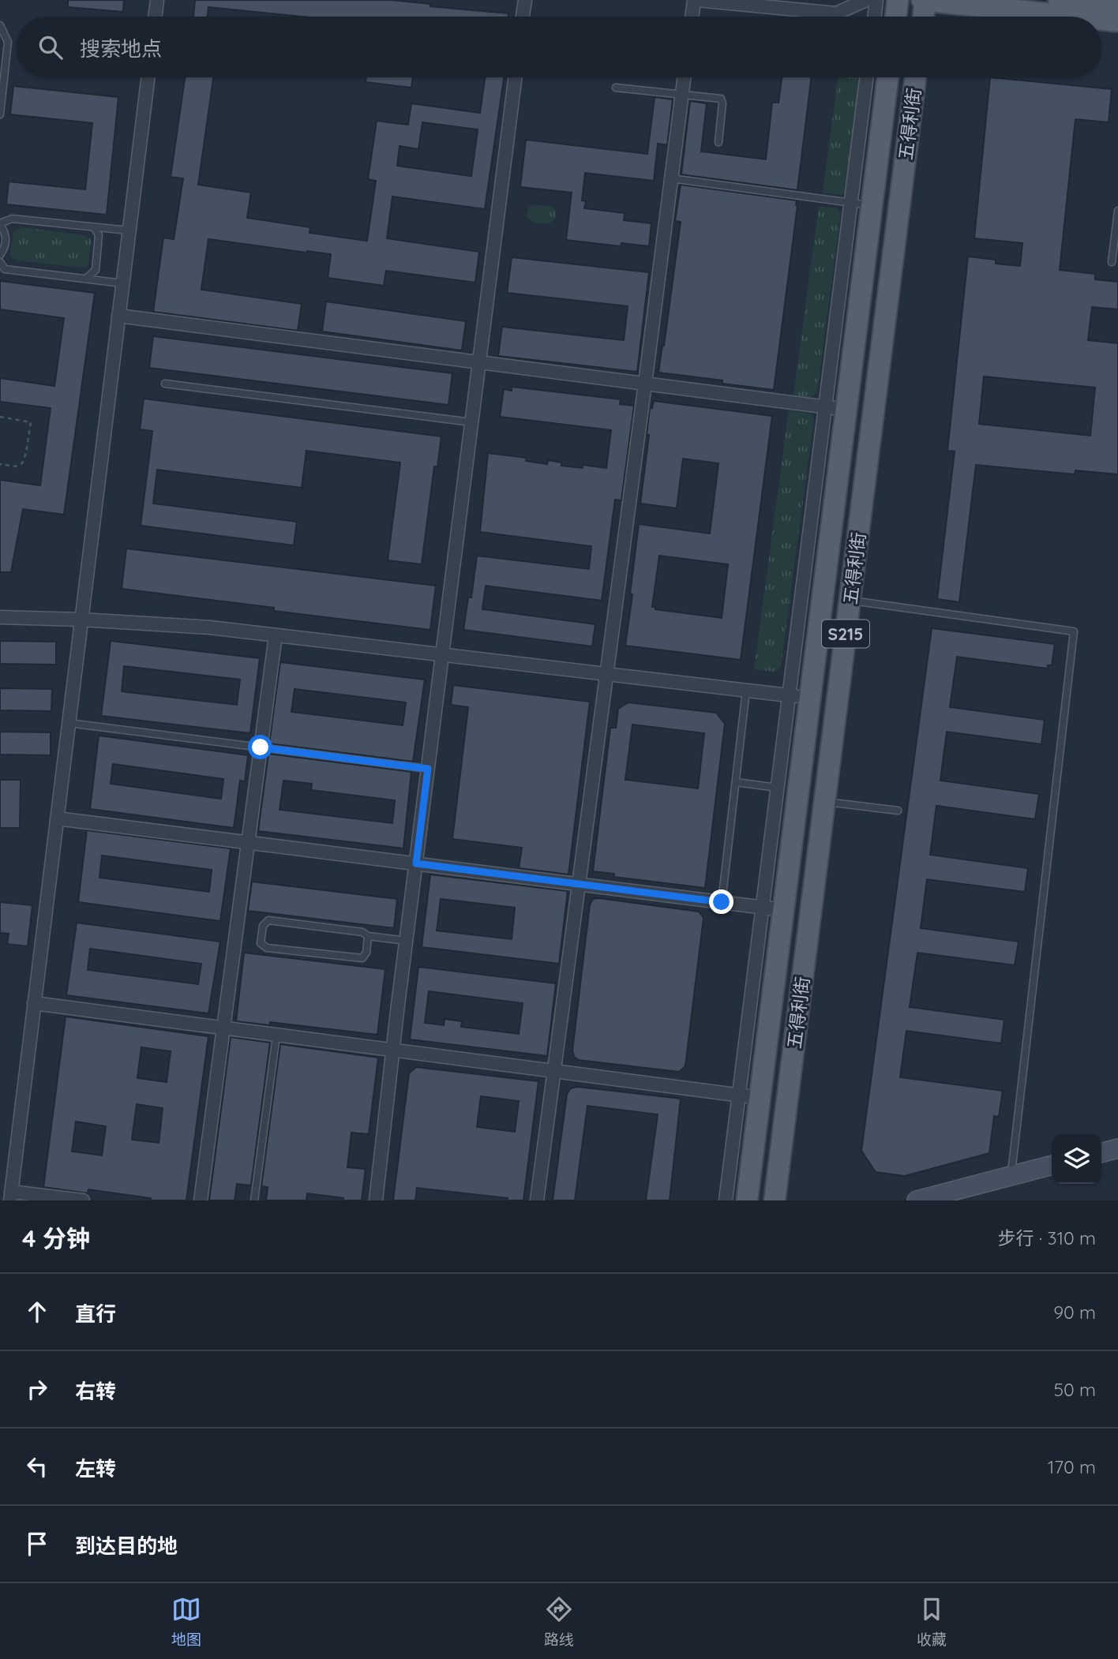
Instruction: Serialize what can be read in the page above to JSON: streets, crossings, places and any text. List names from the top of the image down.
{
  "streets": {
    "main road": ["五得利街", "S215"]
  },
  "page": {
    "search": "搜索地点",
    "heading": ["4 分钟", "步行 · 310 m"],
    "list": [
      ["直行", "90 m"],
      ["右转", "50 m"],
      ["左转", "170 m"],
      "到达目的地"
    ],
    "nav": ["地图", "路线", "收藏"]
  }
}
